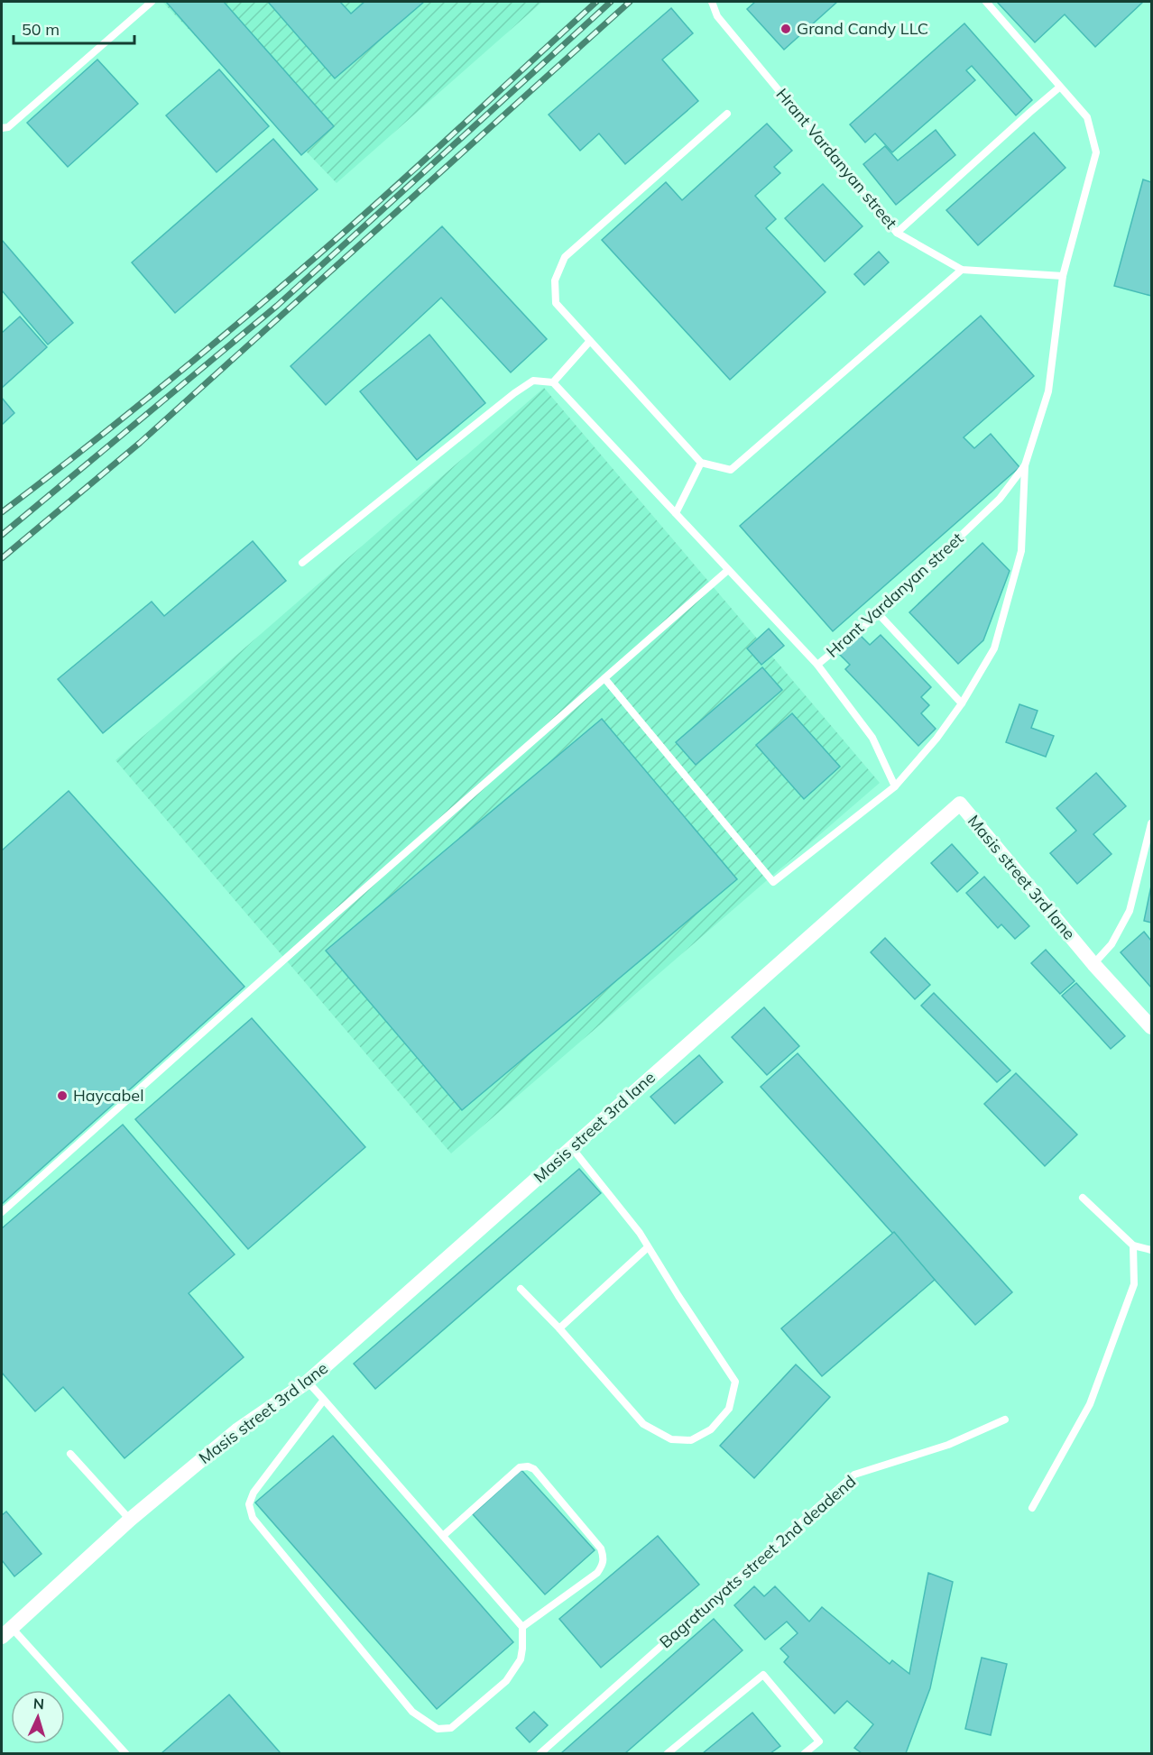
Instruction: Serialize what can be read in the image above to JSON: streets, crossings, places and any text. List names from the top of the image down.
{
  "streets": {
    "street": ["Masis street 3rd lane"],
    "lane": ["Hrant Vardanyan street", "Bagratunyats street 2nd deadend"]
  },
  "places": ["Grand Candy LLC", "Haycabel"],
  "scale_bar": "50 m",
  "north": "top"
}
